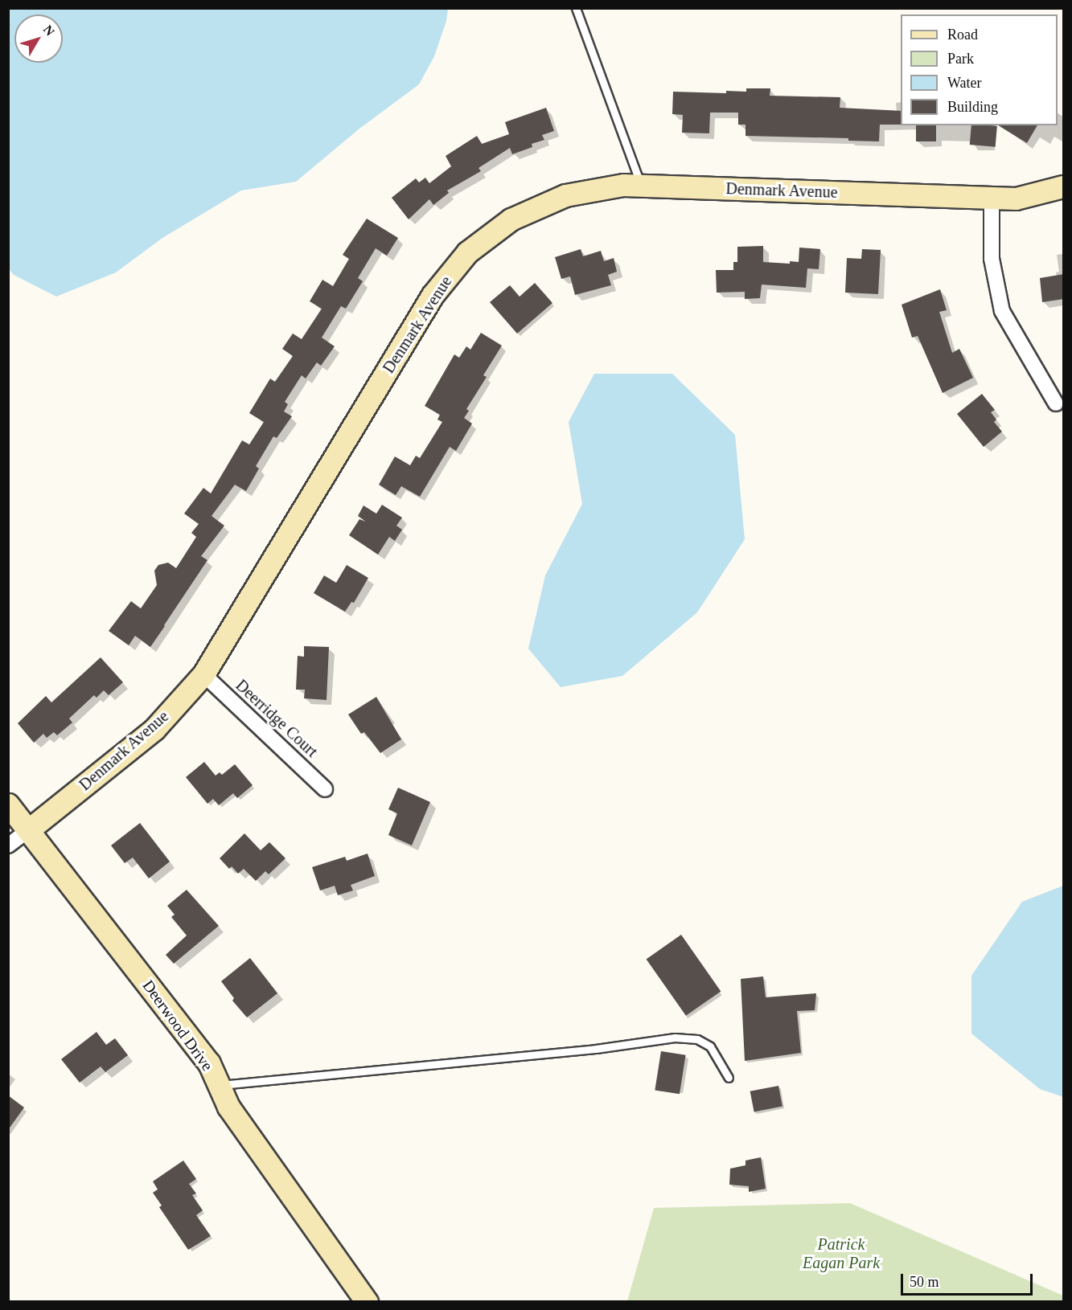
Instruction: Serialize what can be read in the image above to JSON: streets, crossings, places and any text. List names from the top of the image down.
{
  "streets": {
    "street": ["Denmark Avenue", "Deerridge Court", "Deerwood Drive"]
  },
  "crossings": [
    ["Denmark Avenue", "Deerridge Court"],
    ["Denmark Avenue", "Deerwood Drive"]
  ],
  "parks": ["Patrick Eagan Park"],
  "legend": [
    "Road",
    "Park",
    "Water",
    "Building"
  ],
  "scale_bar": "50 m",
  "north": "top right"
}
